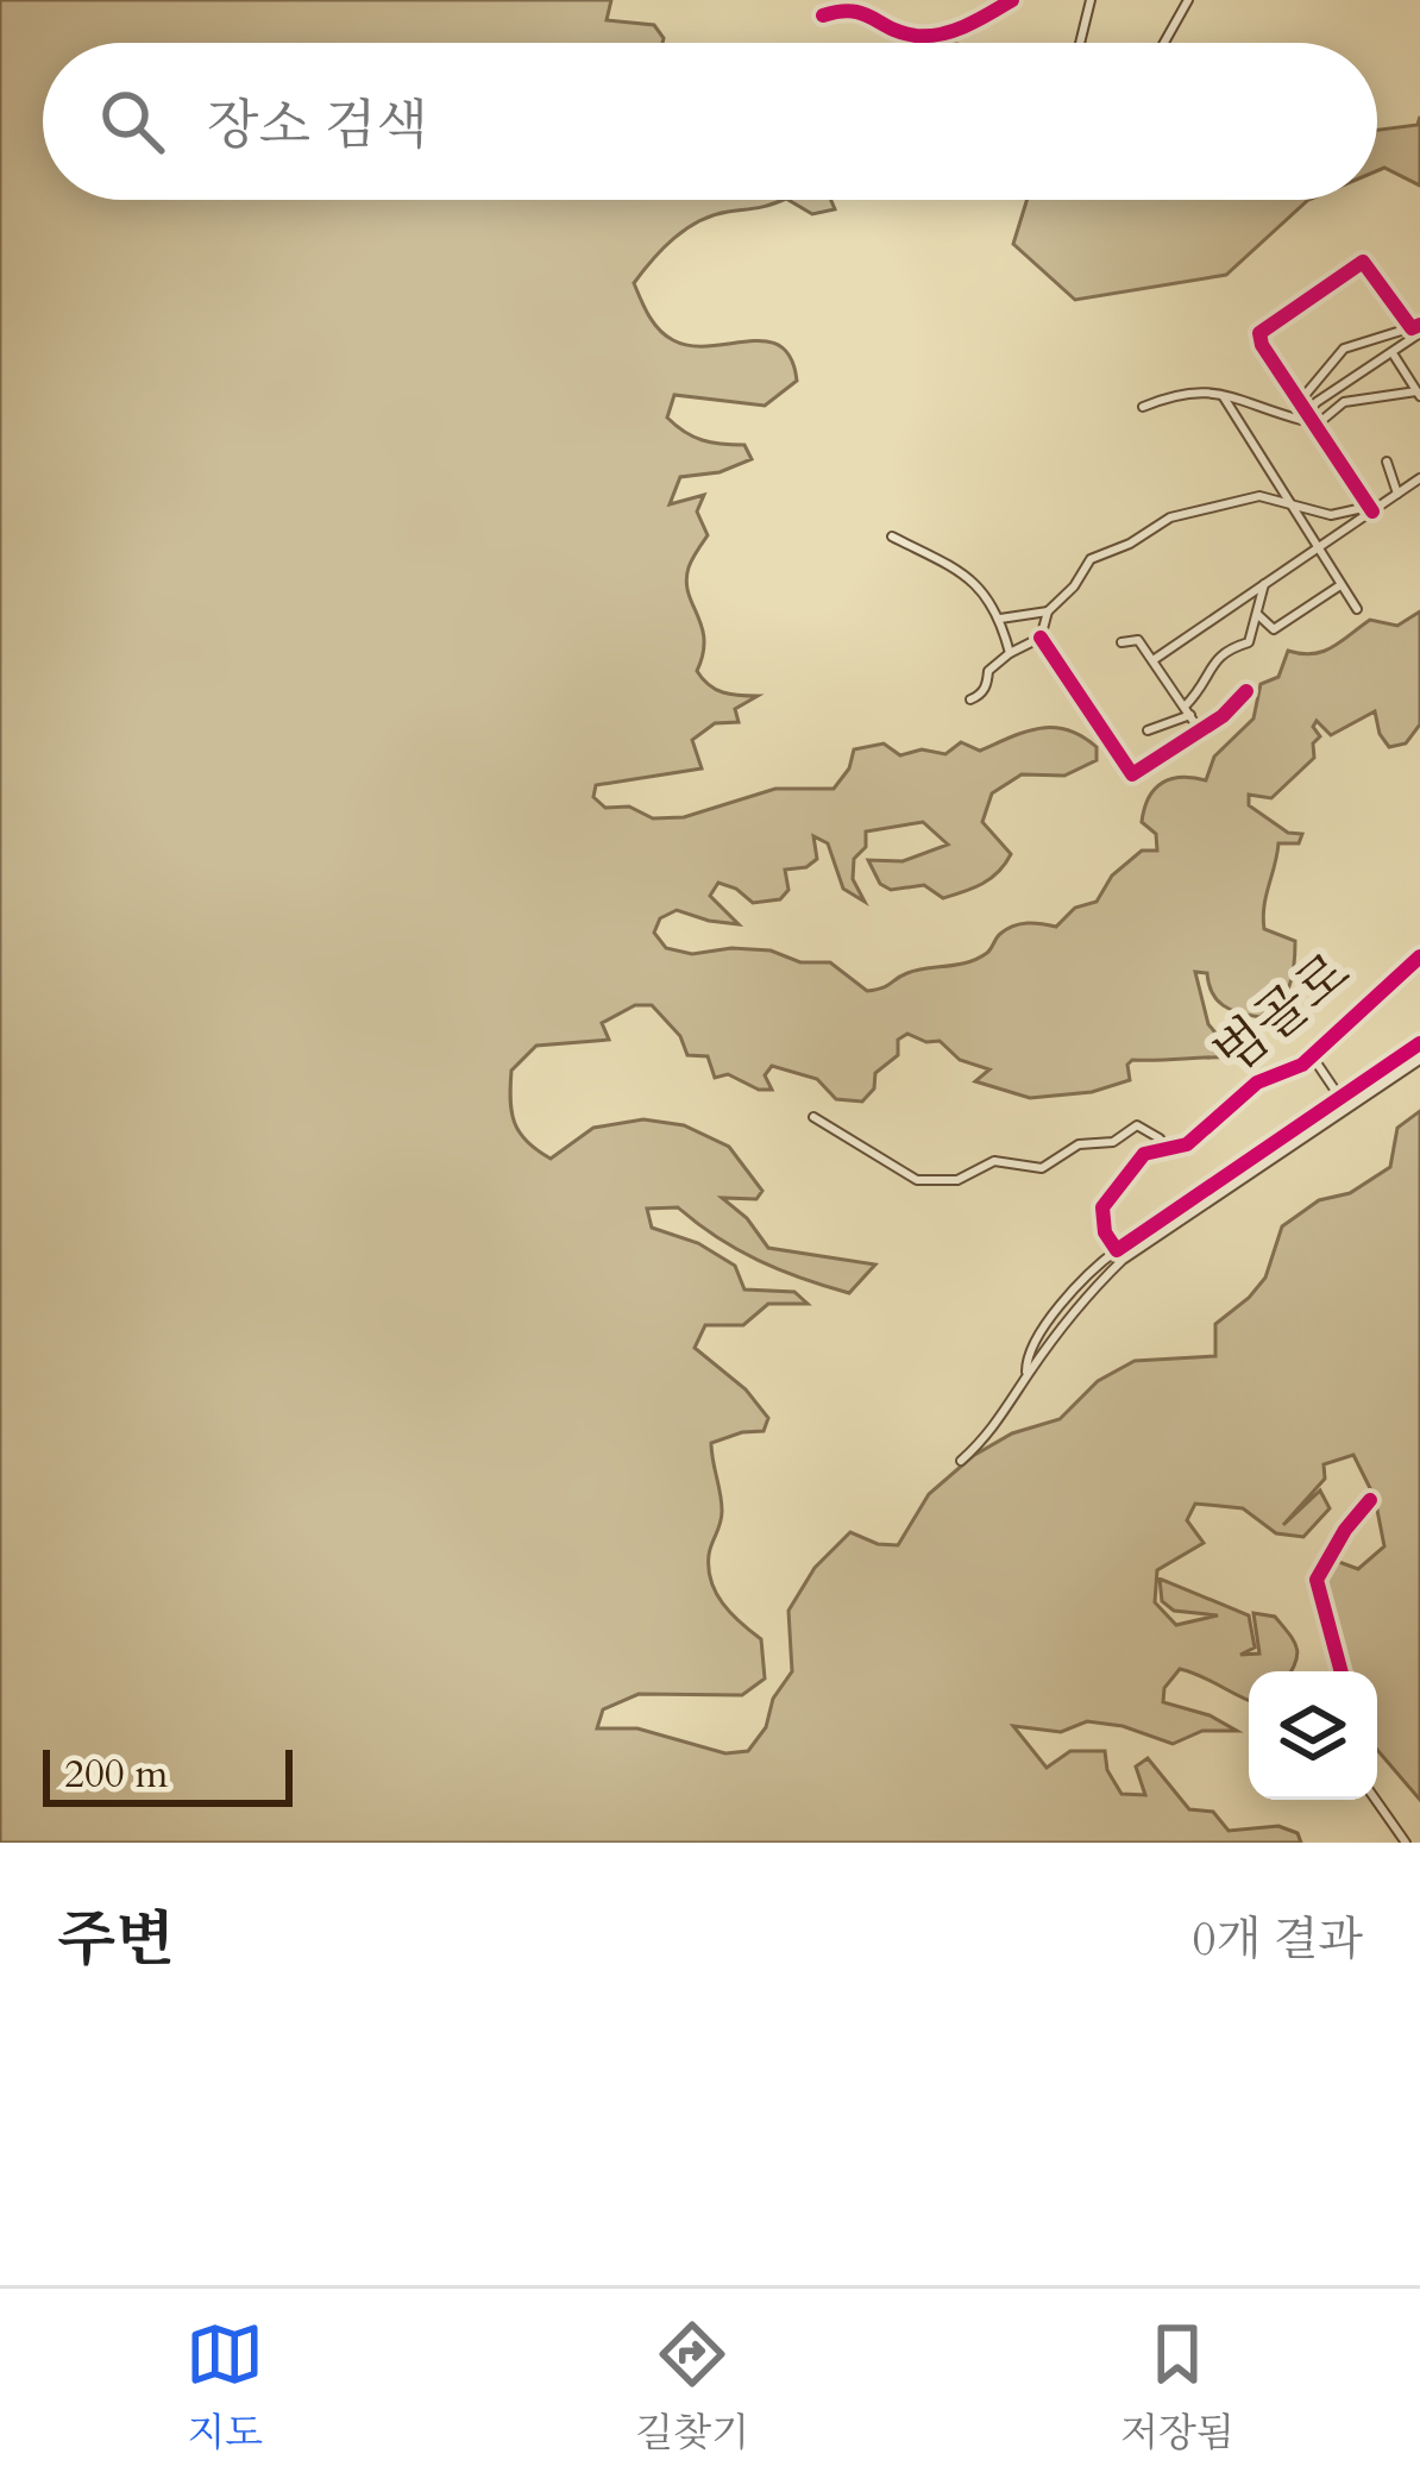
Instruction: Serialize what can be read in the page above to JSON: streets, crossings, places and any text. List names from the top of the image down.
{
  "streets": {
    "street": ["범골로"]
  },
  "scale_bar": "200 m",
  "page": {
    "search": "장소 검색",
    "scale": "200 m",
    "heading": ["주변", "0개 결과"],
    "nav": ["지도", "길찾기", "저장됨"]
  }
}
